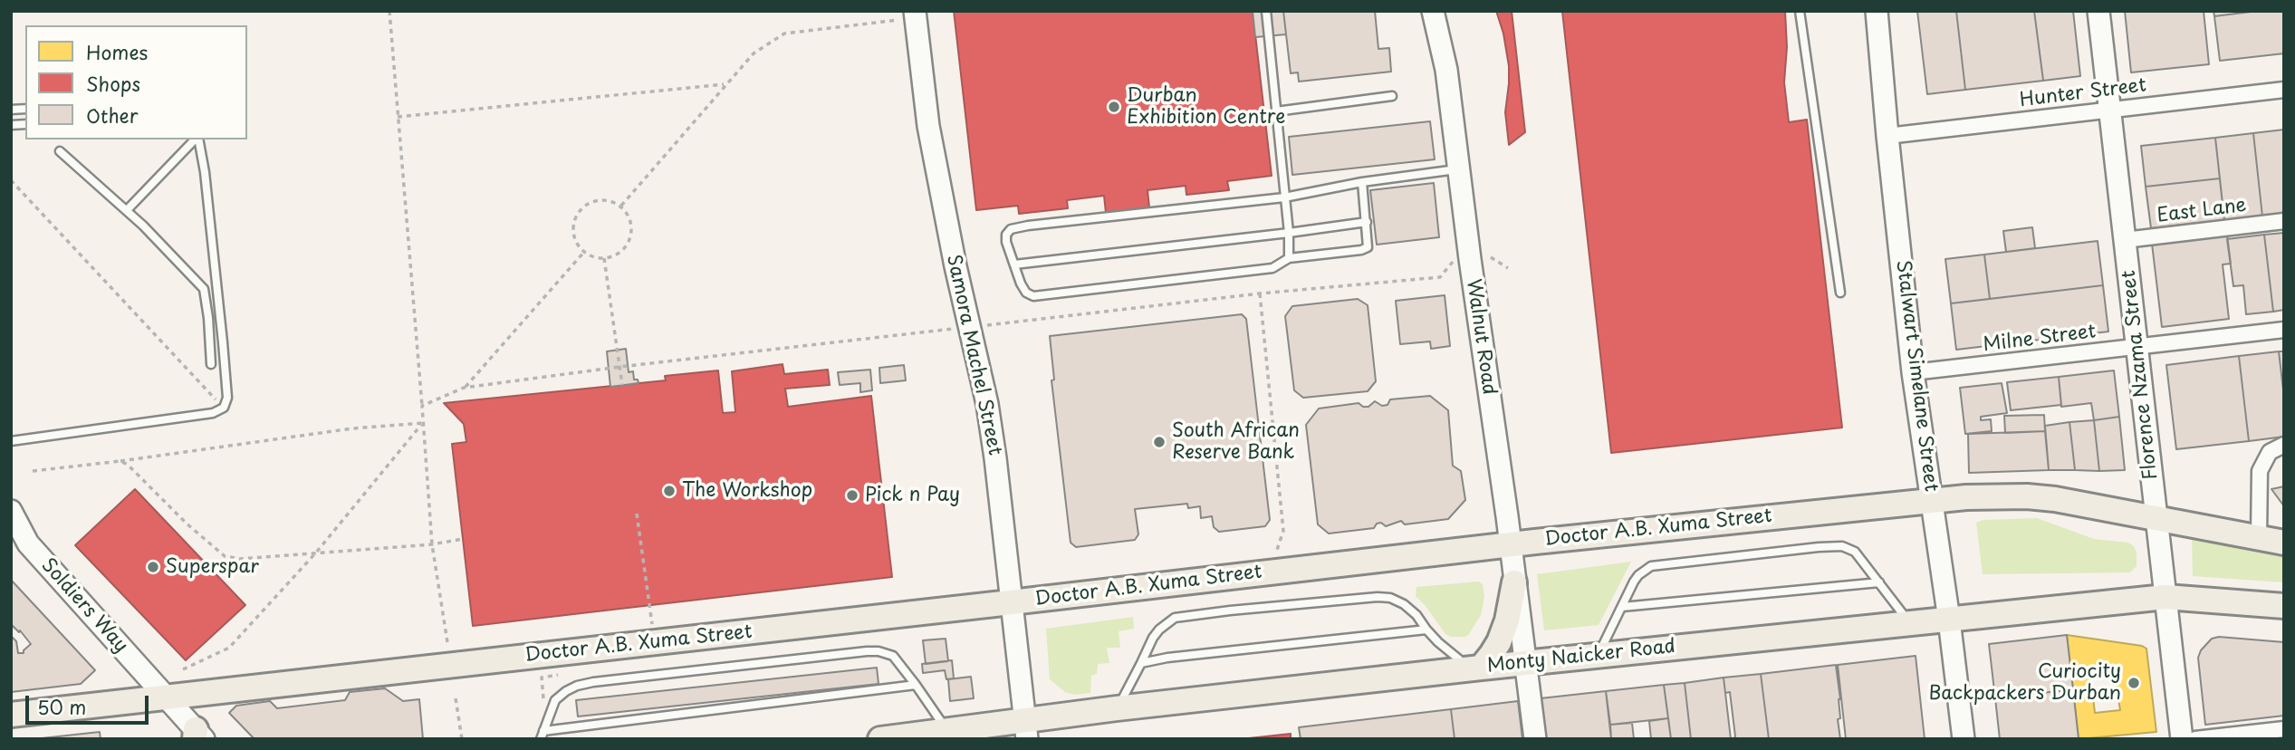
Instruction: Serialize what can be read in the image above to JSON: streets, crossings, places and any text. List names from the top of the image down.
{
  "streets": {
    "main road": [
      "Walnut Road",
      "Samora Machel Street",
      "Florence Nzama Street",
      "Stalwart Simelane Street",
      "Doctor A.B. Xuma Street",
      "Soldiers Way",
      "Monty Naicker Road"
    ],
    "street": ["Hunter Street", "East Lane", "Milne Street"]
  },
  "crossings": [
    ["Hunter Street", "Florence Nzama Street"],
    ["Hunter Street", "Stalwart Simelane Street"],
    ["East Lane", "Florence Nzama Street"],
    ["Walnut Road", "Doctor A.B. Xuma Street"],
    ["Walnut Road", "Monty Naicker Road"],
    ["Milne Street", "Florence Nzama Street"],
    ["Milne Street", "Stalwart Simelane Street"],
    ["Samora Machel Street", "Doctor A.B. Xuma Street"],
    ["Samora Machel Street", "Monty Naicker Road"],
    ["Florence Nzama Street", "Doctor A.B. Xuma Street"],
    ["Florence Nzama Street", "Monty Naicker Road"],
    ["Stalwart Simelane Street", "Doctor A.B. Xuma Street"],
    ["Stalwart Simelane Street", "Monty Naicker Road"],
    ["Doctor A.B. Xuma Street", "Soldiers Way"]
  ],
  "places": [
    "Durban Exhibition Centre",
    "South African Reserve Bank",
    "The Workshop",
    "Pick n Pay",
    "Superspar",
    "Curiocity Backpackers Durban"
  ],
  "legend": ["Homes", "Shops", "Other"],
  "scale_bar": "50 m"
}
